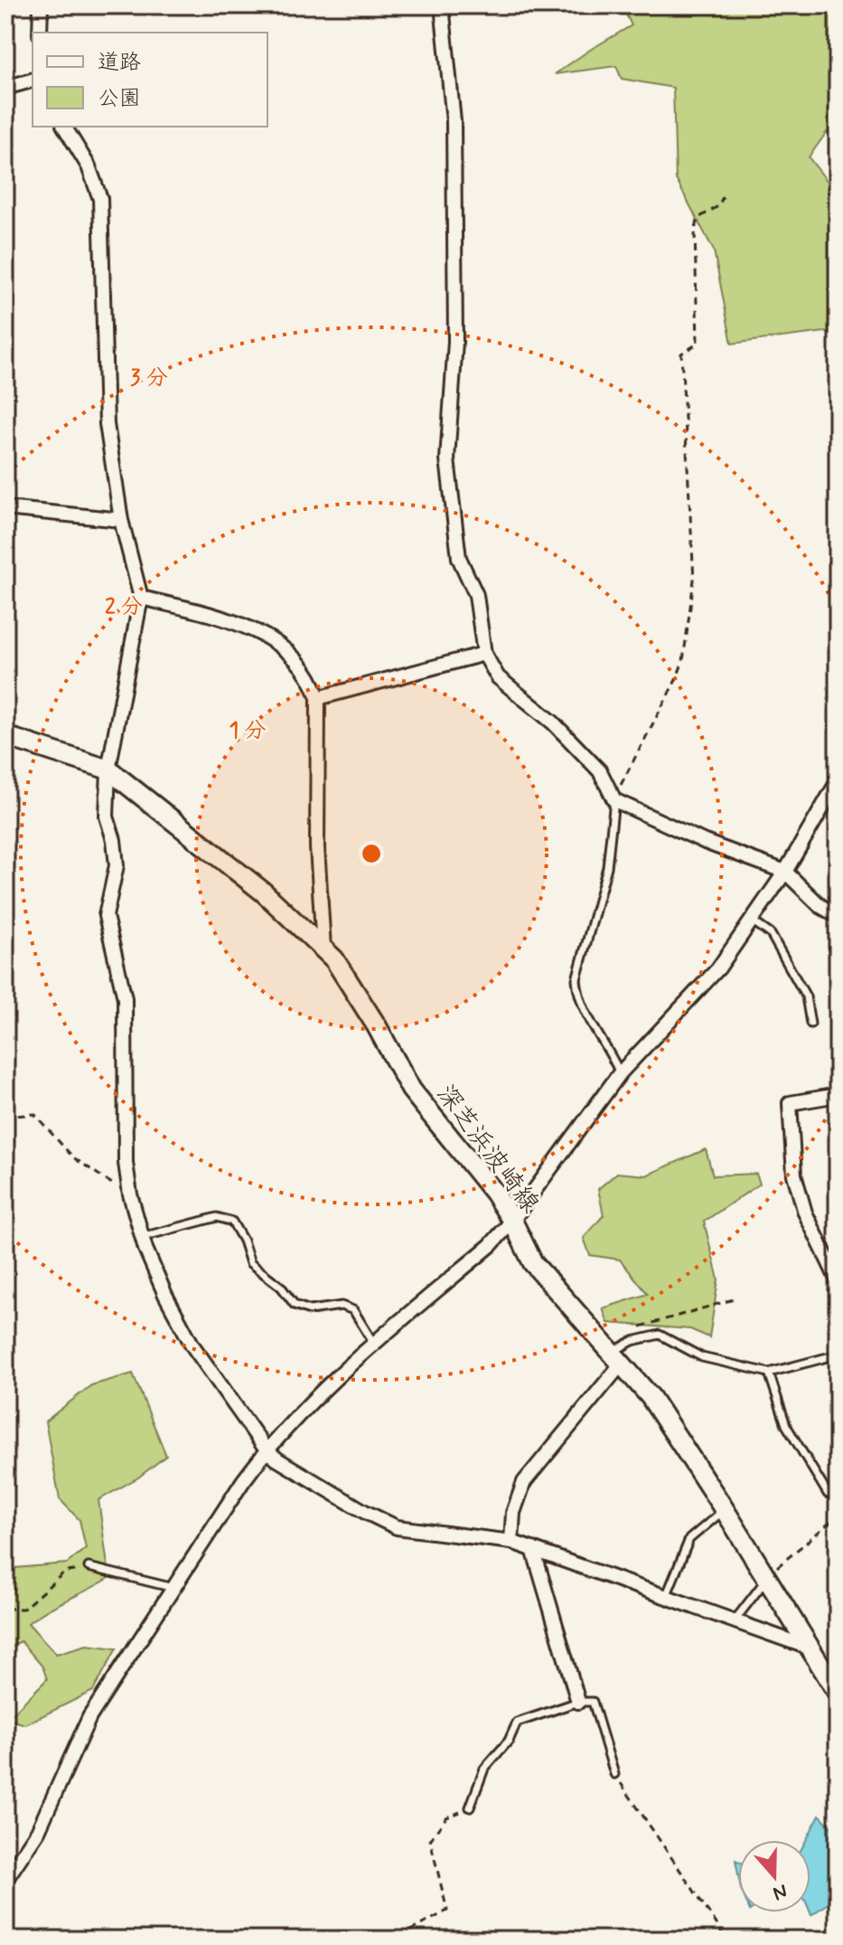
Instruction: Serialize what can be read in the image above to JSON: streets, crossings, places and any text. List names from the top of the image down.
{
  "streets": {
    "main road": ["深芝浜波崎線"]
  },
  "legend": ["道路", "公園"],
  "north": "bottom",
  "rings": ["3 分", "2 分", "1 分"]
}
